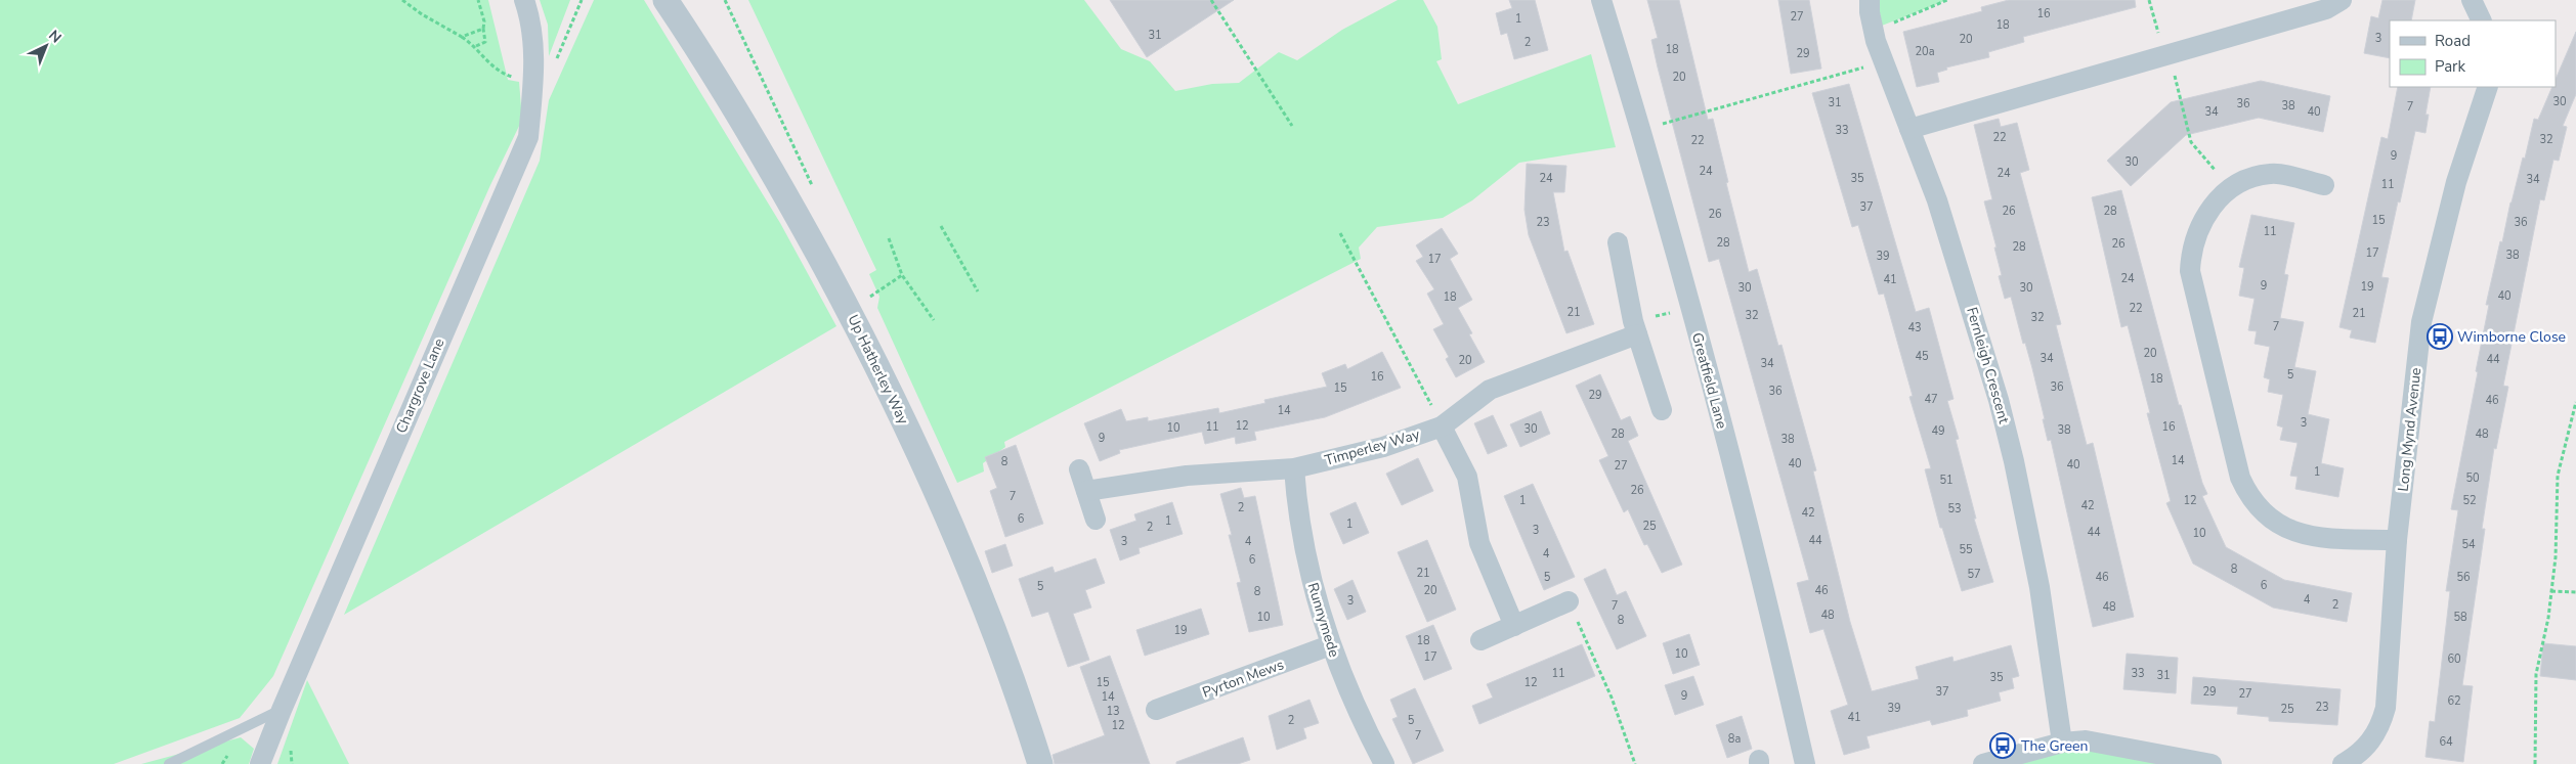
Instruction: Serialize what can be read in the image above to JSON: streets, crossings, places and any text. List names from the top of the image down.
{
  "streets": {
    "street": [
      "Fernleigh Crescent",
      "Up Hatherley Way",
      "Greatfield Lane",
      "Chargrove Lane",
      "Long Mynd Avenue",
      "Timperley Way",
      "Runnymede",
      "Pyrton Mews"
    ]
  },
  "crossings": [
    ["Timperley Way", "Runnymede"],
    ["Runnymede", "Pyrton Mews"]
  ],
  "places": {
    "bus stop": ["Wimborne Close", "The Green"]
  },
  "house_numbers": [
    "16",
    "27",
    "1",
    "18",
    "31",
    "3",
    "20",
    "2",
    "18",
    "20a",
    "29",
    "20",
    "30",
    "31",
    "36",
    "38",
    "7",
    "34",
    "40",
    "33",
    "22",
    "32",
    "22",
    "9",
    "30",
    "24",
    "24",
    "24",
    "35",
    "34",
    "11",
    "37",
    "26",
    "28",
    "26",
    "15",
    "23",
    "36",
    "11",
    "28",
    "26",
    "28",
    "17",
    "38",
    "39",
    "17",
    "24",
    "41",
    "9",
    "19",
    "30",
    "30",
    "40",
    "18",
    "22",
    "21",
    "21",
    "32",
    "32",
    "7",
    "43",
    "20",
    "45",
    "34",
    "44",
    "20",
    "34",
    "5",
    "16",
    "18",
    "36",
    "15",
    "36",
    "29",
    "47",
    "46",
    "14",
    "3",
    "12",
    "11",
    "16",
    "10",
    "30",
    "38",
    "49",
    "28",
    "48",
    "9",
    "38",
    "14",
    "8",
    "40",
    "40",
    "27",
    "1",
    "50",
    "51",
    "26",
    "7",
    "1",
    "12",
    "52",
    "42",
    "2",
    "53",
    "42",
    "6",
    "1",
    "1",
    "25",
    "2",
    "3",
    "44",
    "10",
    "44",
    "3",
    "4",
    "54",
    "55",
    "4",
    "6",
    "8",
    "21",
    "57",
    "5",
    "46",
    "56",
    "6",
    "5",
    "20",
    "46",
    "8",
    "4",
    "3",
    "2",
    "7",
    "48",
    "48",
    "10",
    "58",
    "8",
    "19",
    "18",
    "10",
    "17",
    "60",
    "11",
    "33",
    "31",
    "35",
    "15",
    "12",
    "37",
    "29",
    "27",
    "9",
    "14",
    "62",
    "23",
    "39",
    "25",
    "13",
    "41",
    "2",
    "5",
    "12",
    "7",
    "8a",
    "64"
  ],
  "legend": ["Road", "Park"],
  "north": "top right"
}
